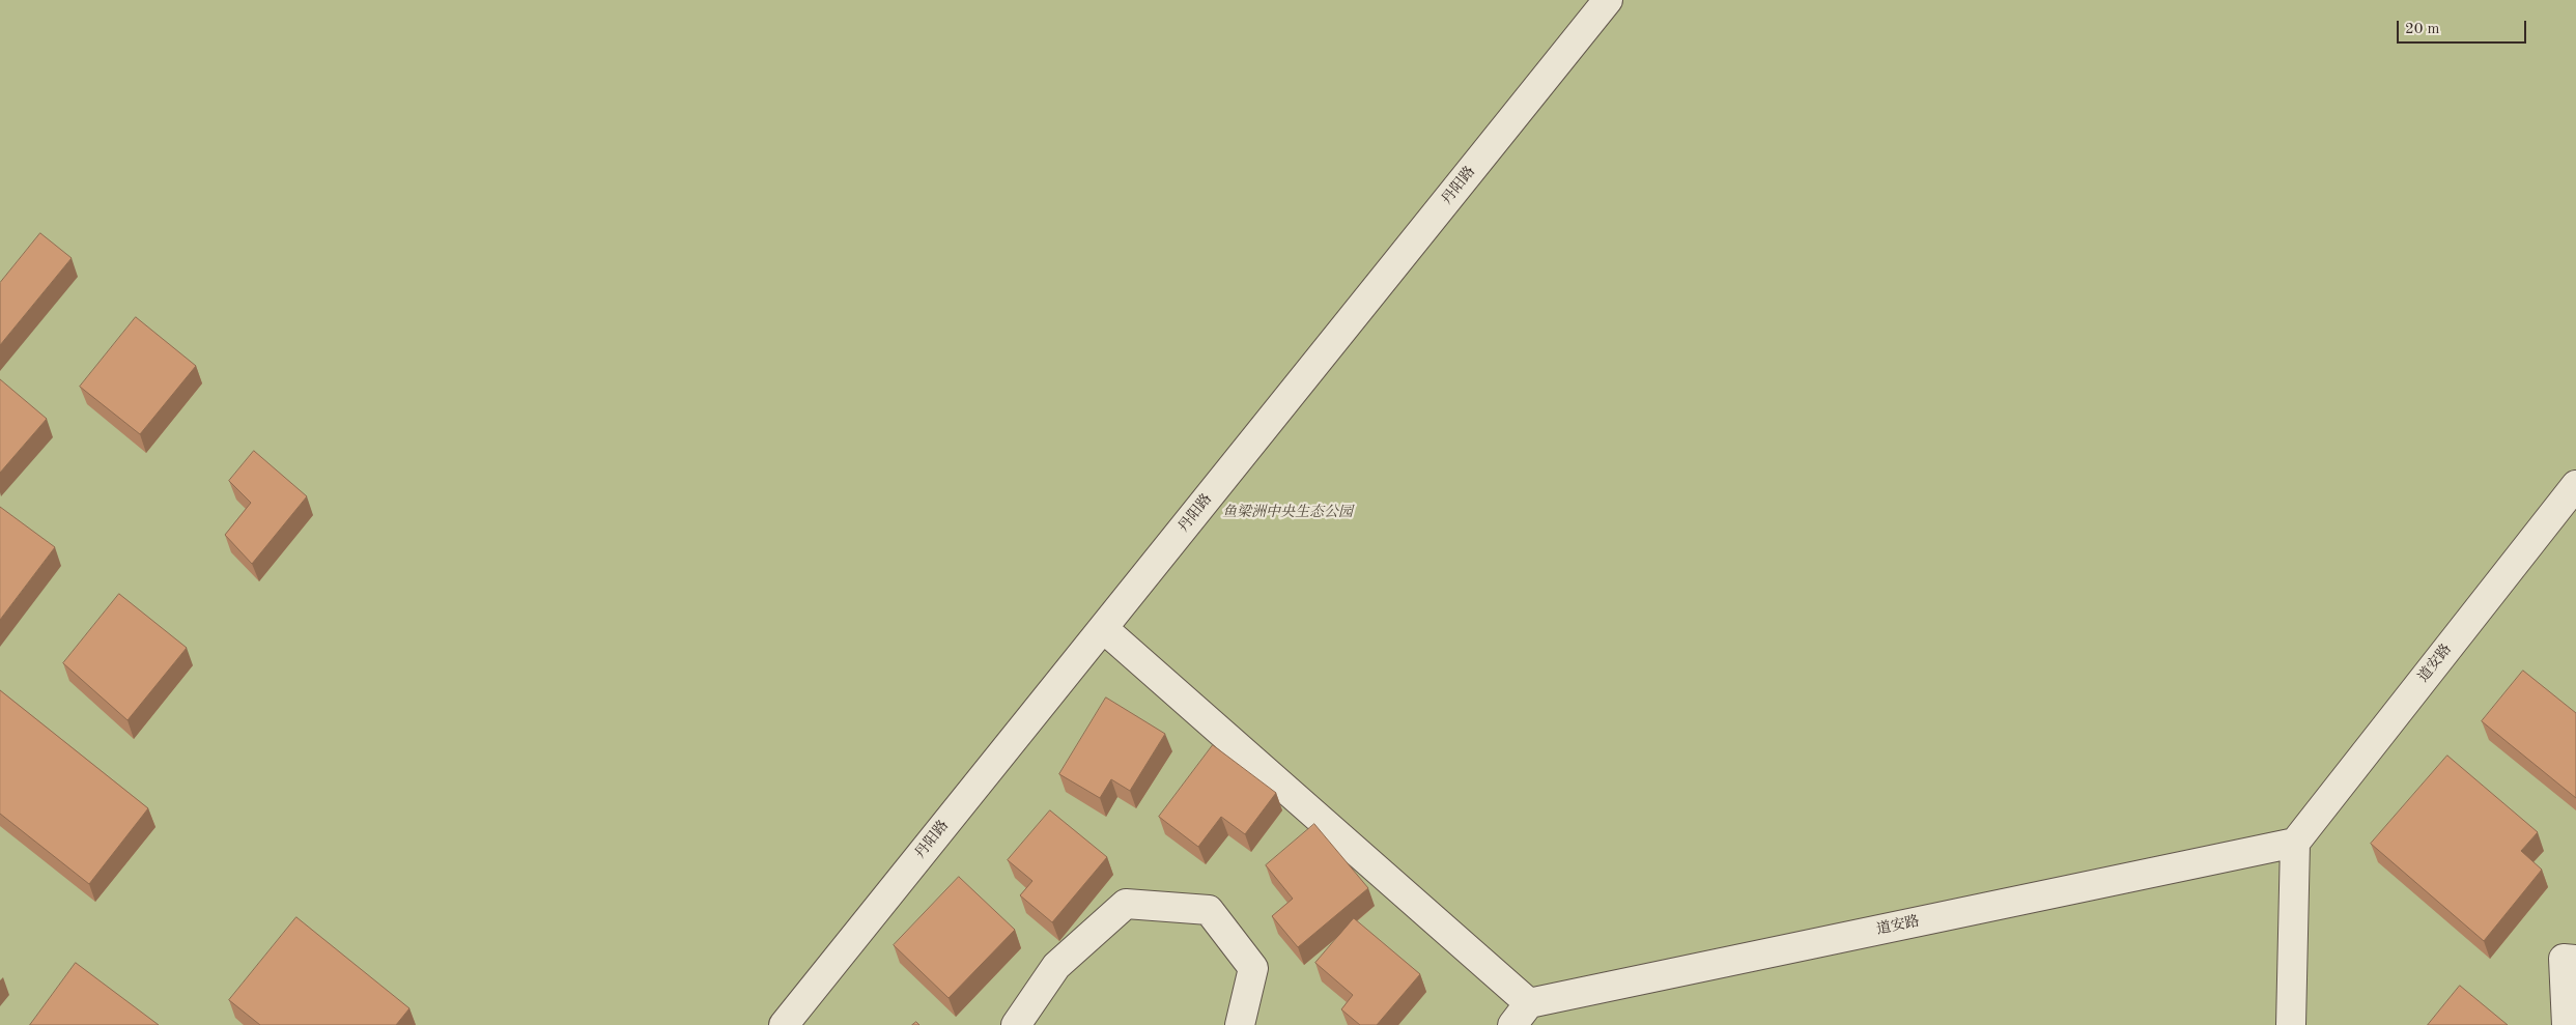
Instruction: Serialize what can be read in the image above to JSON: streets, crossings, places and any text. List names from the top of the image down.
{
  "streets": {
    "street": ["丹阳路", "道安路"]
  },
  "parks": ["鱼梁洲中央生态公园"],
  "scale_bar": "20 m"
}
